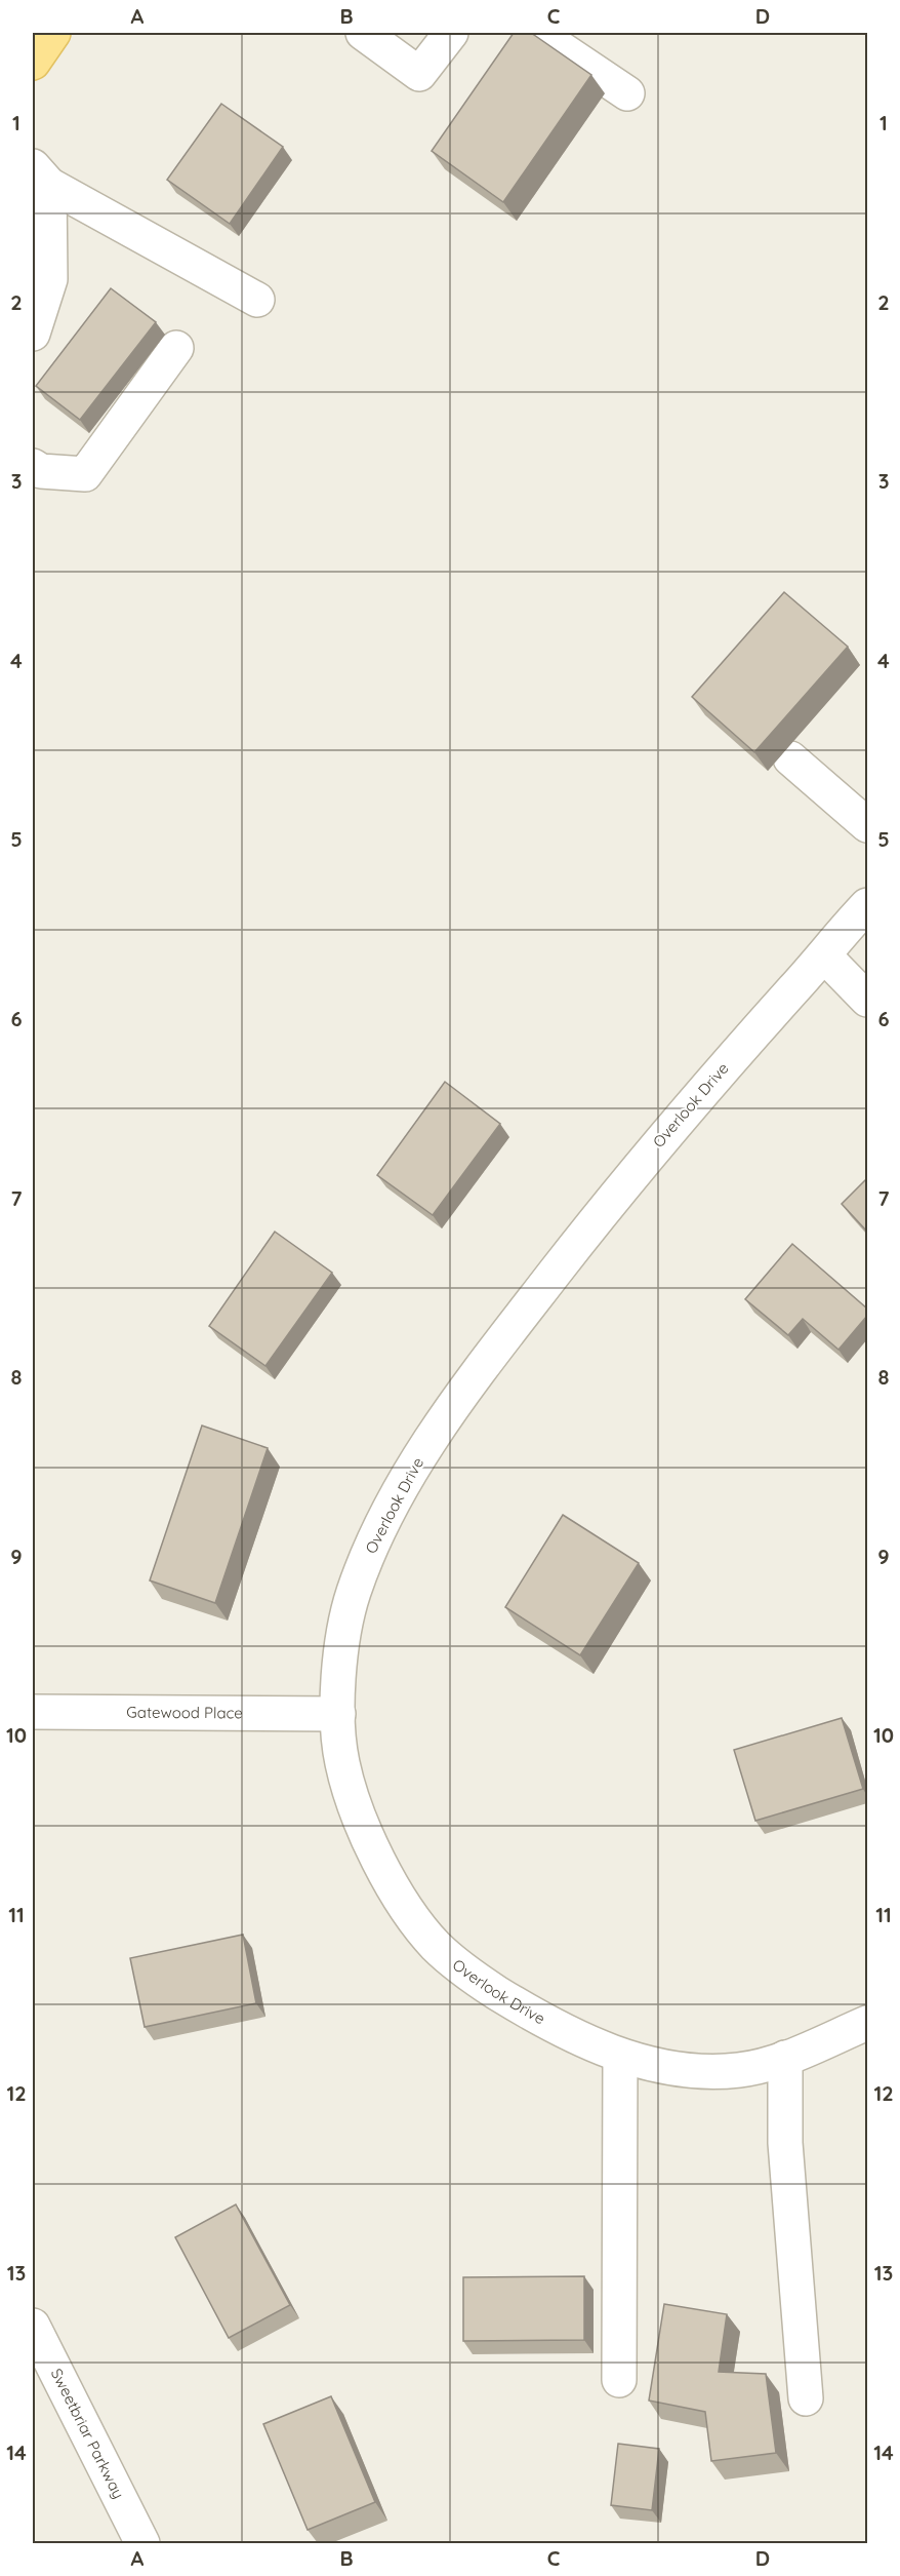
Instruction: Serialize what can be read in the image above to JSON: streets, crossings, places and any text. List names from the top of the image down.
{
  "streets": {
    "street": ["Overlook Drive", "Gatewood Place", "Sweetbriar Parkway"]
  },
  "crossings": [
    ["Overlook Drive", "Gatewood Place"]
  ],
  "grid": {
    "columns": [
      "A",
      "B",
      "C",
      "D"
    ],
    "rows": [
      "1",
      "2",
      "3",
      "4",
      "5",
      "6",
      "7",
      "8",
      "9",
      "10",
      "11",
      "12",
      "13",
      "14"
    ]
  }
}
